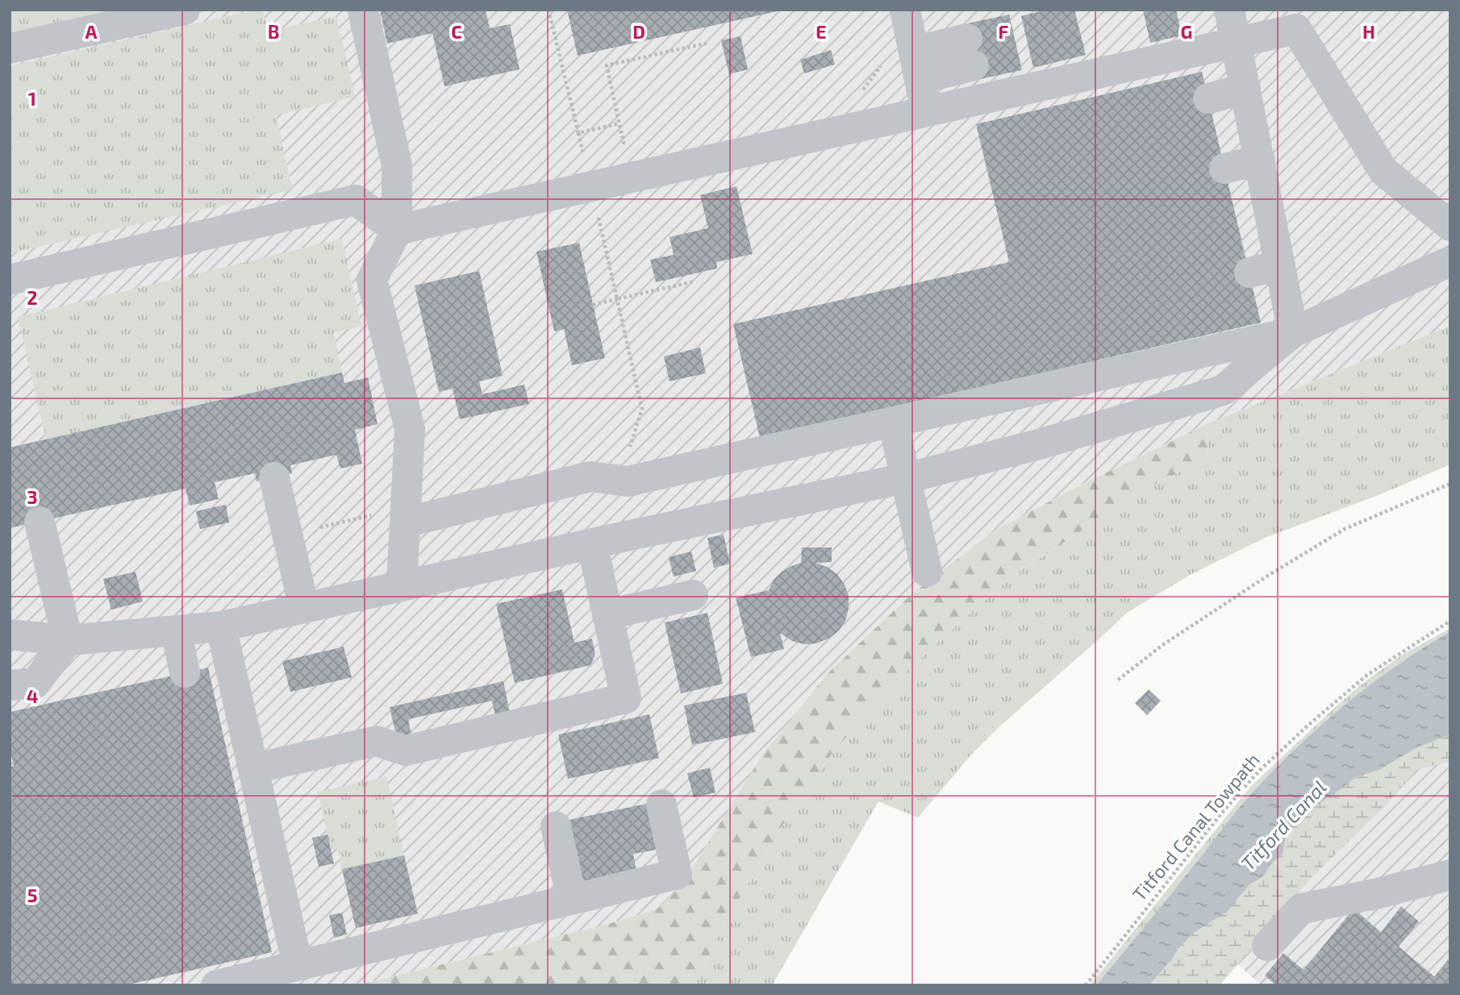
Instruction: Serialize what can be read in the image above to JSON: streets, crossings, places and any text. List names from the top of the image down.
{
  "streets": {
    "path": ["Titford Canal Towpath"]
  },
  "water": ["Titford Canal"],
  "grid": {
    "columns": [
      "A",
      "B",
      "C",
      "D",
      "E",
      "F",
      "G",
      "H"
    ],
    "rows": [
      "1",
      "2",
      "3",
      "4",
      "5"
    ]
  }
}
